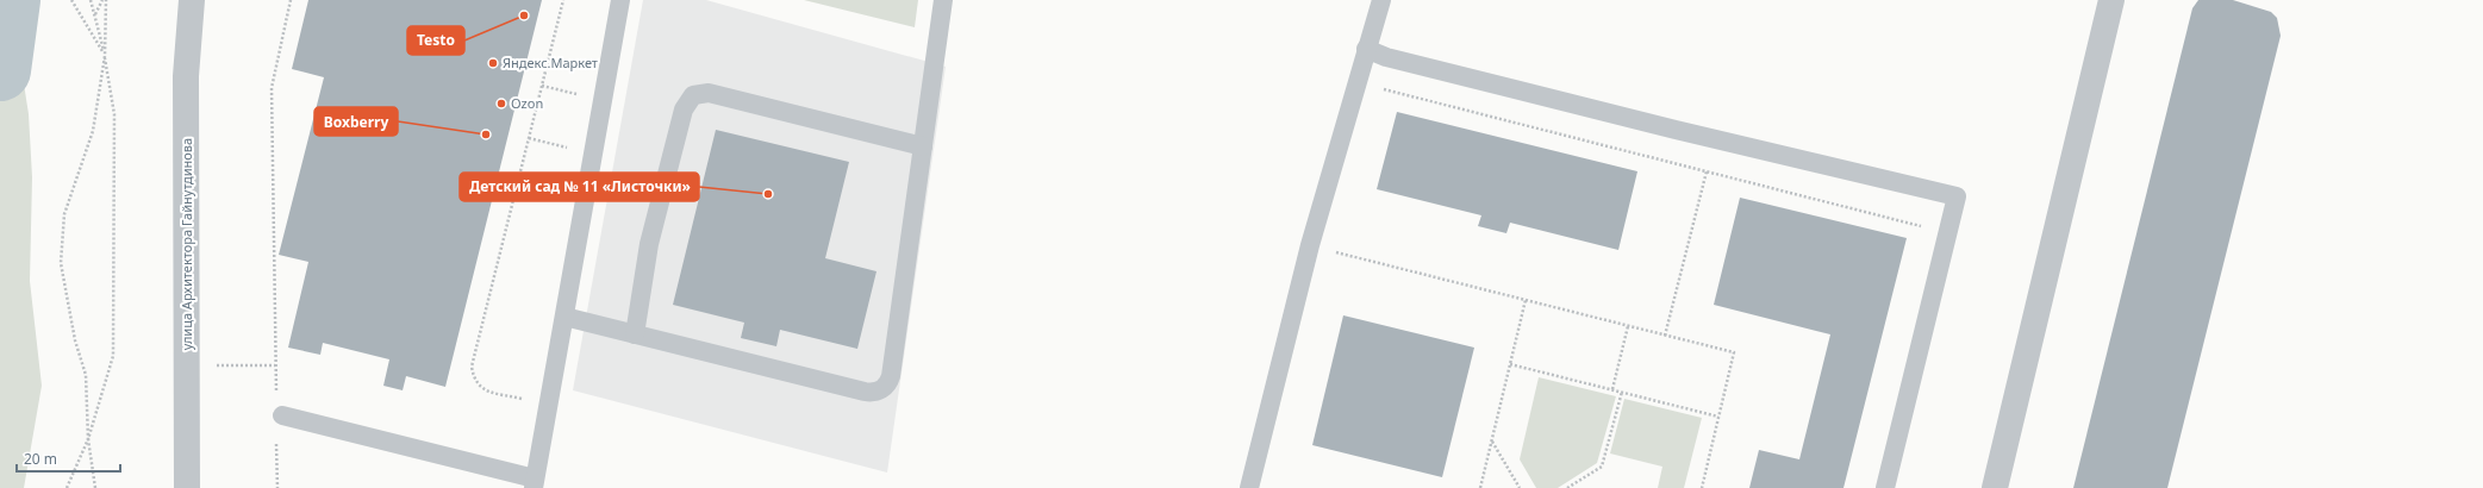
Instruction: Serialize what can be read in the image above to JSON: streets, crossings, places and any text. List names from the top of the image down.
{
  "streets": {
    "street": ["улица Архитектора Гайнутдинова"]
  },
  "places": [
    "Testo",
    "Яндекс.Маркет",
    "Ozon",
    "Boxberry",
    "Детский сад № 11 «Листочки»"
  ],
  "scale_bar": "20 m"
}
